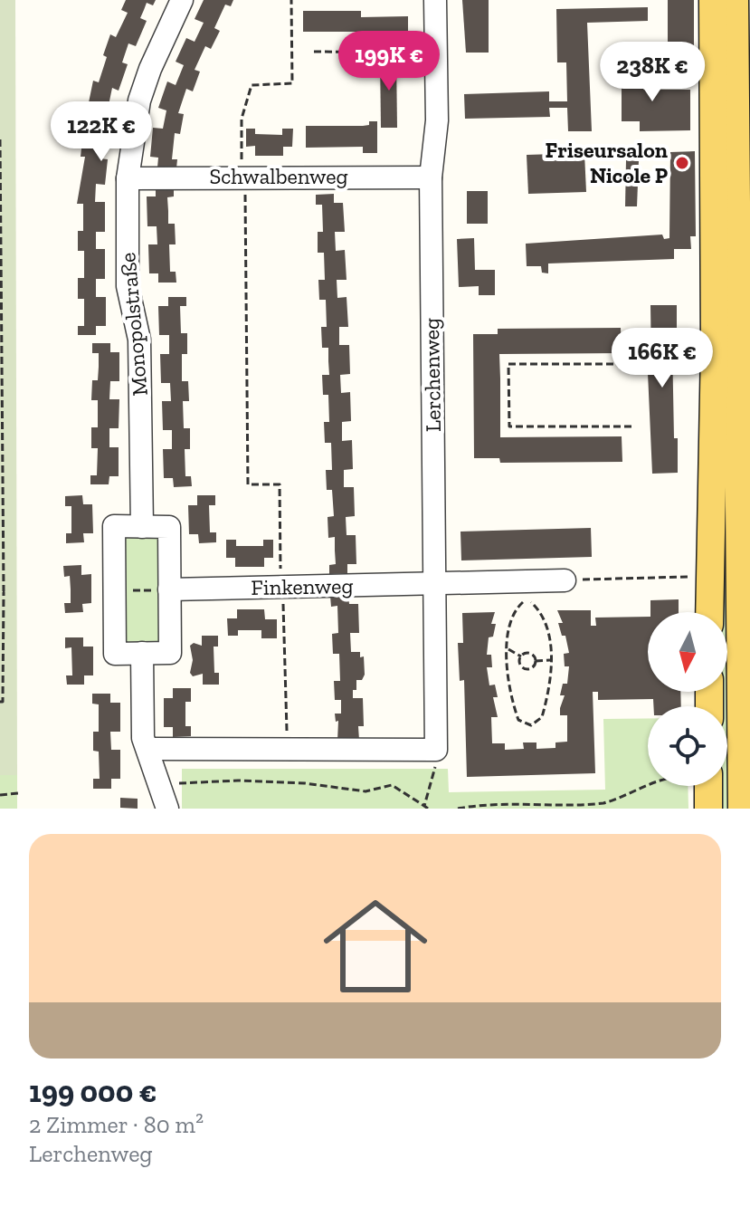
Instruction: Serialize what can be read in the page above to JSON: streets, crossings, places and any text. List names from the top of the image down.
{
  "streets": {
    "street": [
      "Schwalbenweg",
      "Monopolstraße",
      "Lerchenweg",
      "Finkenweg"
    ]
  },
  "crossings": [
    ["Schwalbenweg", "Monopolstraße"],
    ["Schwalbenweg", "Lerchenweg"],
    ["Lerchenweg", "Finkenweg"]
  ],
  "places": ["Friseursalon Nicole P"],
  "north": "bottom",
  "page": {
    "price": [
      "199K €",
      "238K €",
      "122K €",
      "166K €"
    ],
    "list": [
      {
        "name": "199 000 €",
        "note": "2 Zimmer · 80 m² · Lerchenweg"
      }
    ]
  }
}
